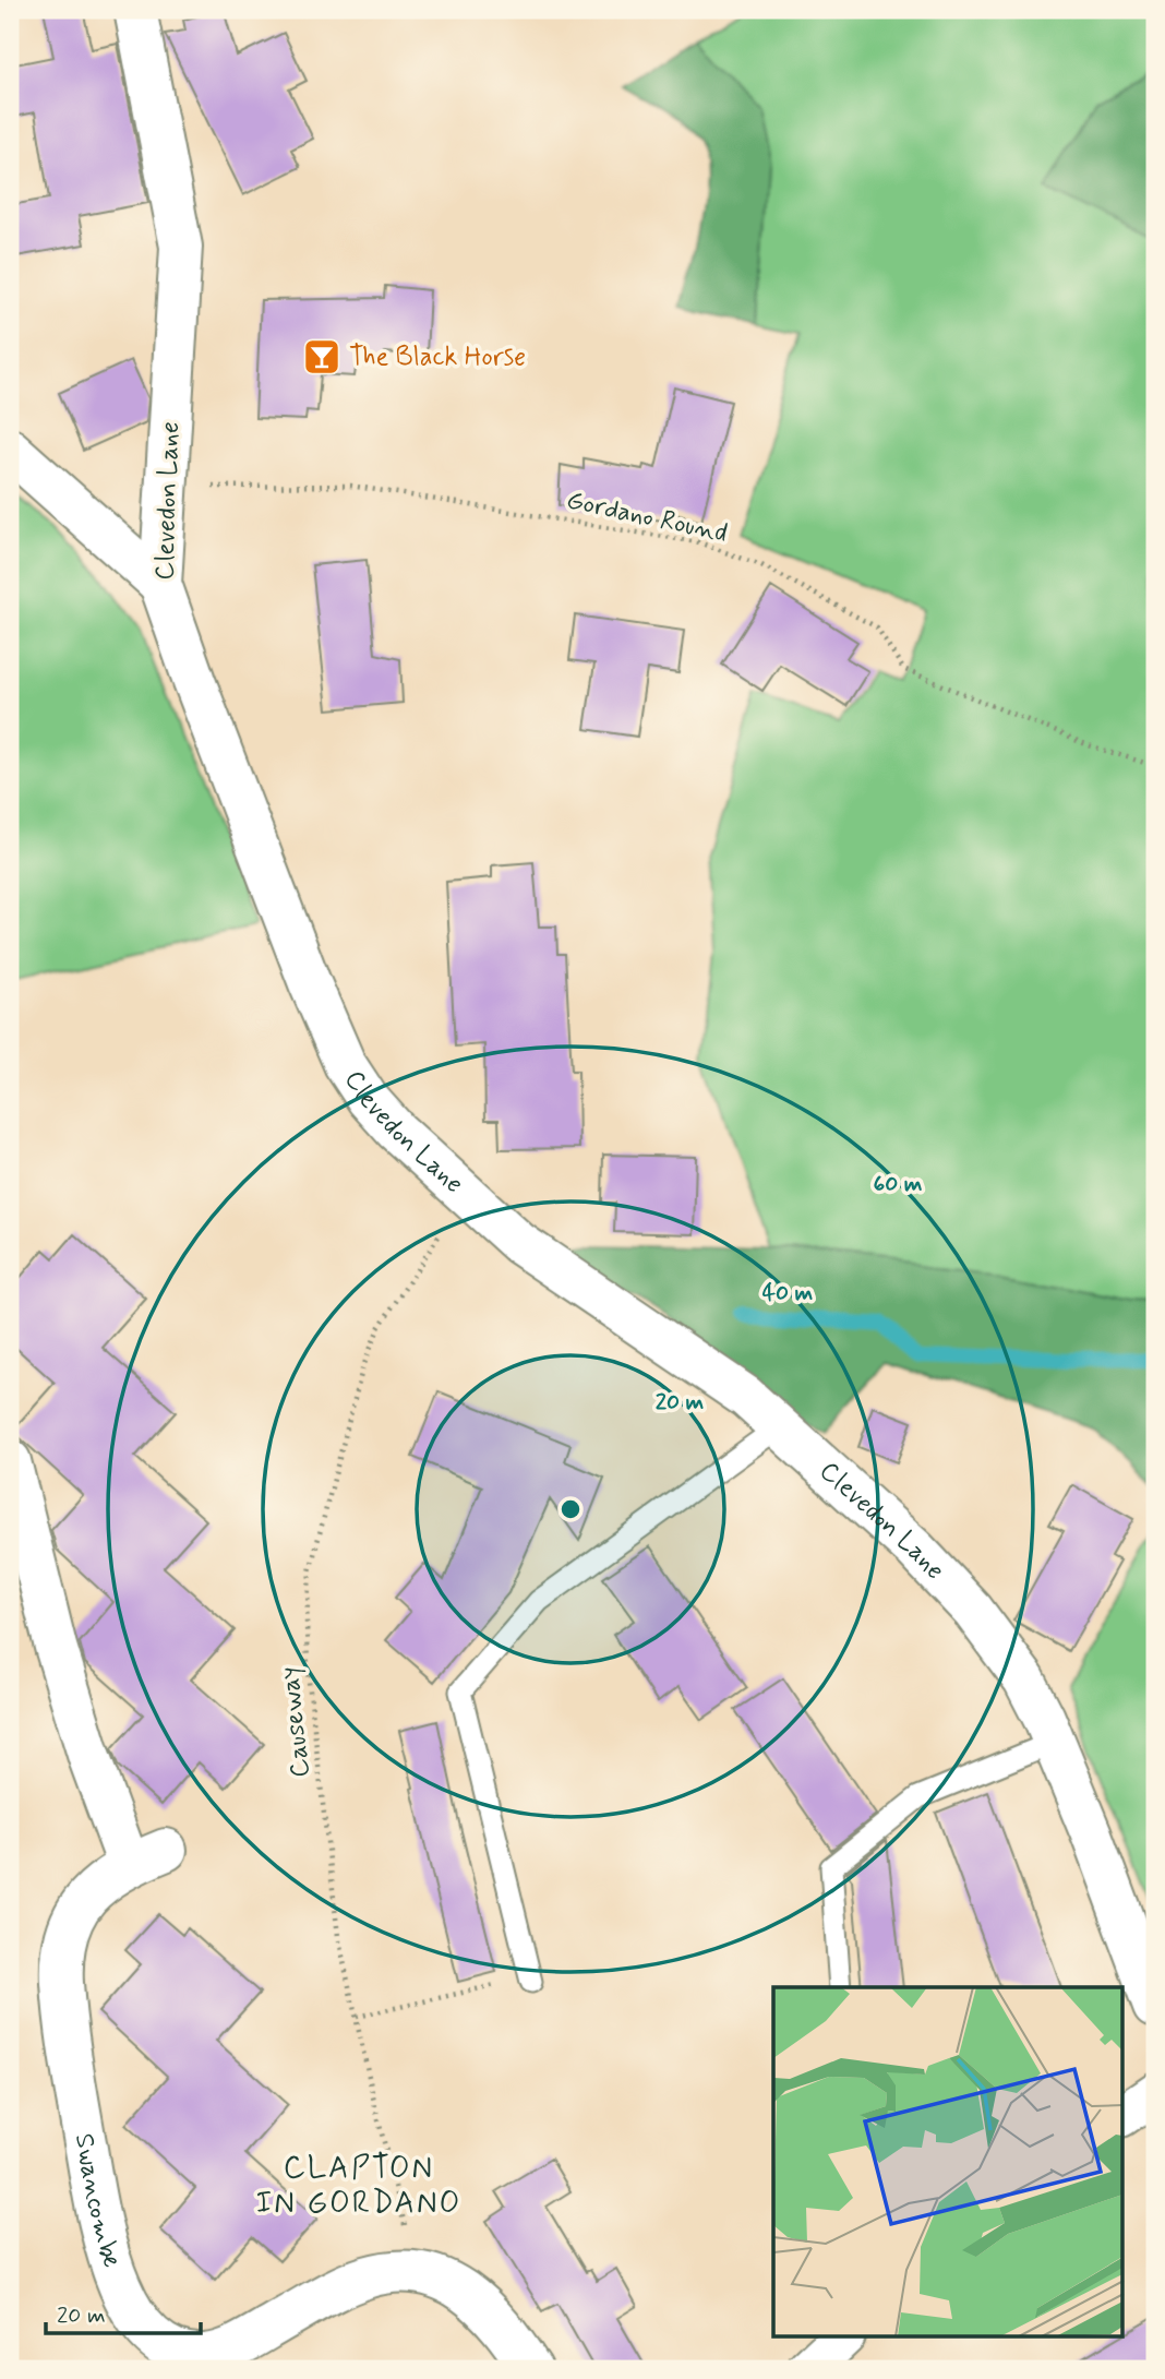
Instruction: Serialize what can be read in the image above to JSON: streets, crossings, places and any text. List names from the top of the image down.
{
  "streets": {
    "street": ["Clevedon Lane", "Swancombe"],
    "path": ["Gordano Round", "Causeway"]
  },
  "crossings": [
    ["Clevedon Lane", "Gordano Round"],
    ["Clevedon Lane", "Causeway"],
    ["Causeway", "Swancombe"]
  ],
  "districts": ["CLAPTON IN GORDANO"],
  "places": {
    "bar": ["The Black Horse"]
  },
  "scale_bar": "20 m",
  "rings": ["60 m", "40 m", "20 m"]
}
